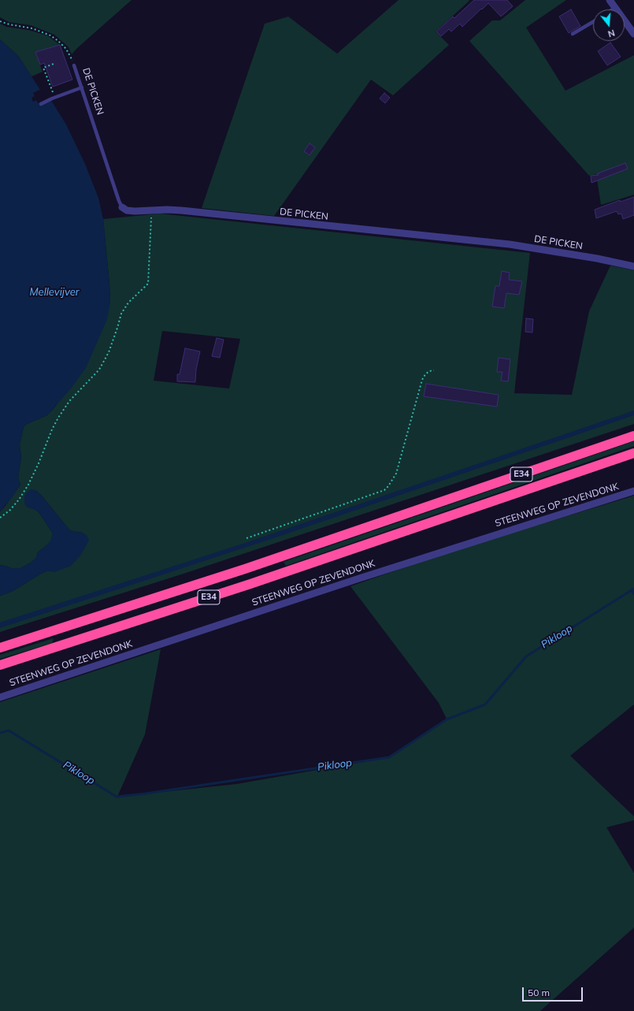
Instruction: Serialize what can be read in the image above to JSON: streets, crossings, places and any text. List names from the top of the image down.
{
  "streets": {
    "highway": ["E34"],
    "street": ["DE PICKEN", "STEENWEG OP ZEVENDONK"]
  },
  "water": ["Mellevijver", "Pikloop"],
  "scale_bar": "50 m",
  "north": "bottom"
}
